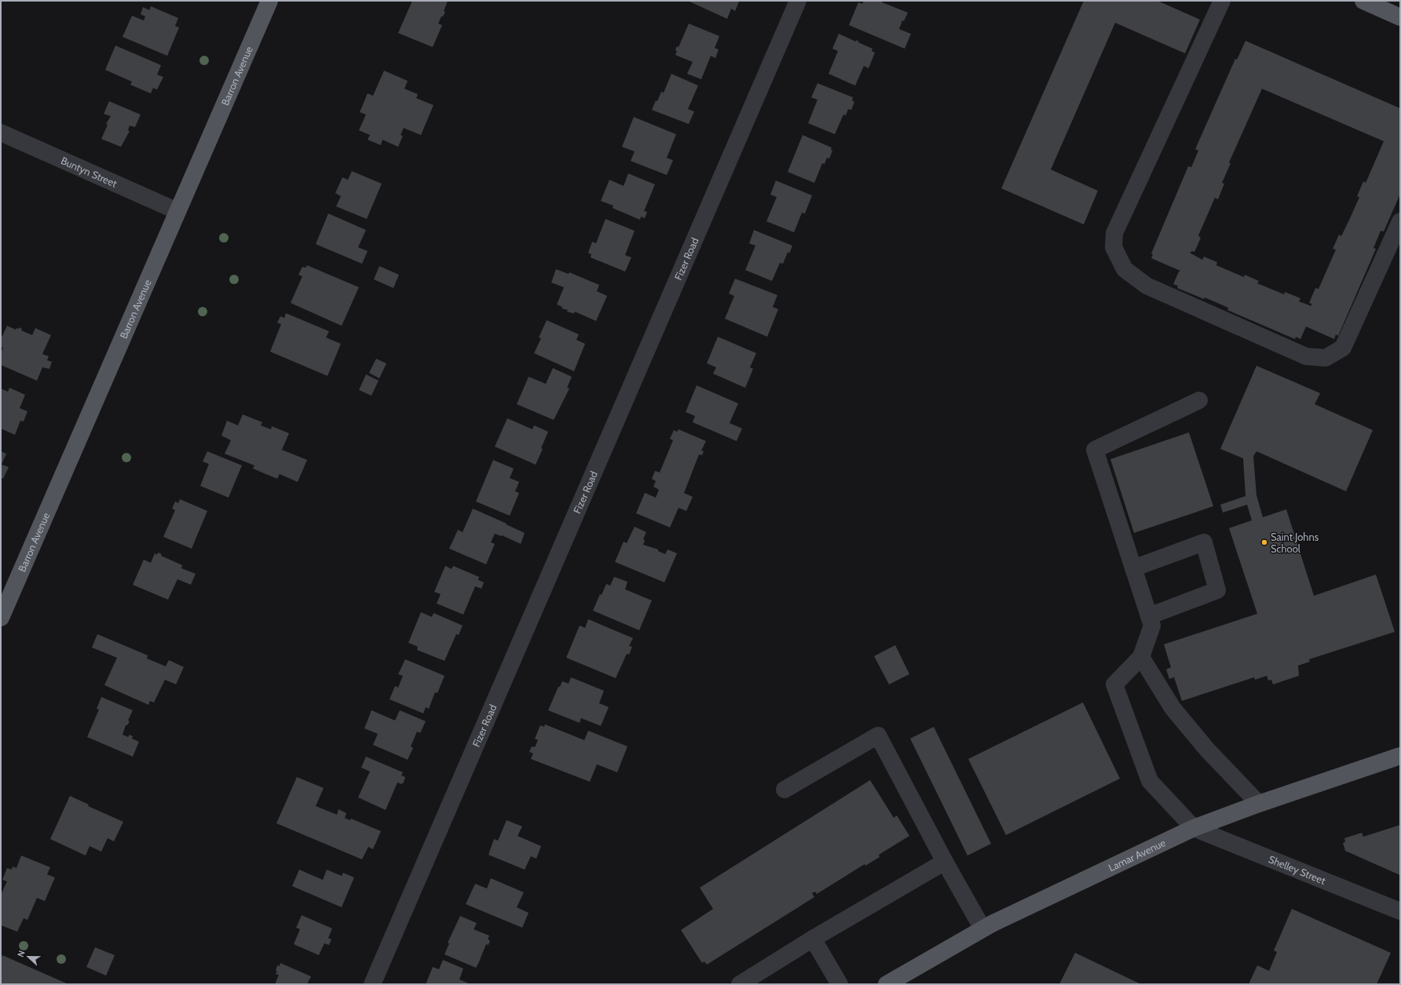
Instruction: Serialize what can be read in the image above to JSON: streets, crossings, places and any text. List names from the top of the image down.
{
  "streets": {
    "main road": ["Barron Avenue", "Lamar Avenue"],
    "street": ["Buntyn Street", "Fizer Road", "Shelley Street"]
  },
  "crossings": [
    ["Barron Avenue", "Buntyn Street"],
    ["Lamar Avenue", "Shelley Street"]
  ],
  "places": ["Saint Johns School"],
  "north": "left"
}
